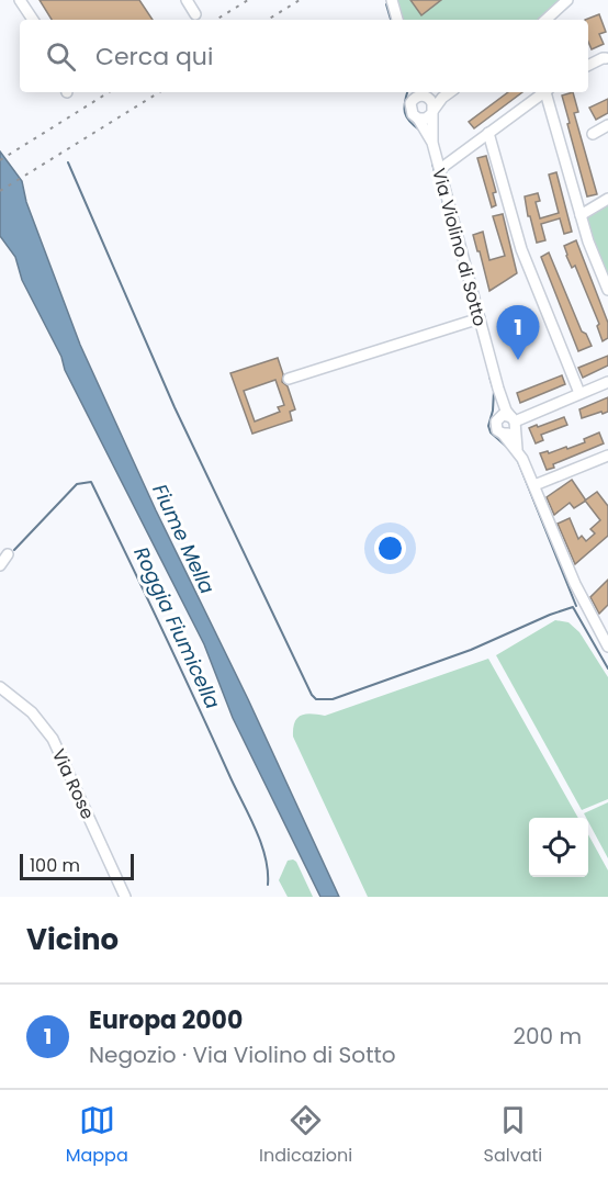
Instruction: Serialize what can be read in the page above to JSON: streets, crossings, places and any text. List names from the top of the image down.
{
  "streets": {
    "street": ["Via Violino di Sotto", "Via Rose"]
  },
  "water": ["Fiume Mella", "Roggia Fiumicella"],
  "scale_bar": "100 m",
  "page": {
    "search": "Cerca qui",
    "pins": "1",
    "scale": "100 m",
    "heading": "Vicino",
    "list": [
      {
        "mark": "1",
        "name": "Europa 2000",
        "note": "Negozio · Via Violino di Sotto",
        "value": "200 m"
      }
    ],
    "nav": ["Mappa", "Indicazioni", "Salvati"]
  }
}
